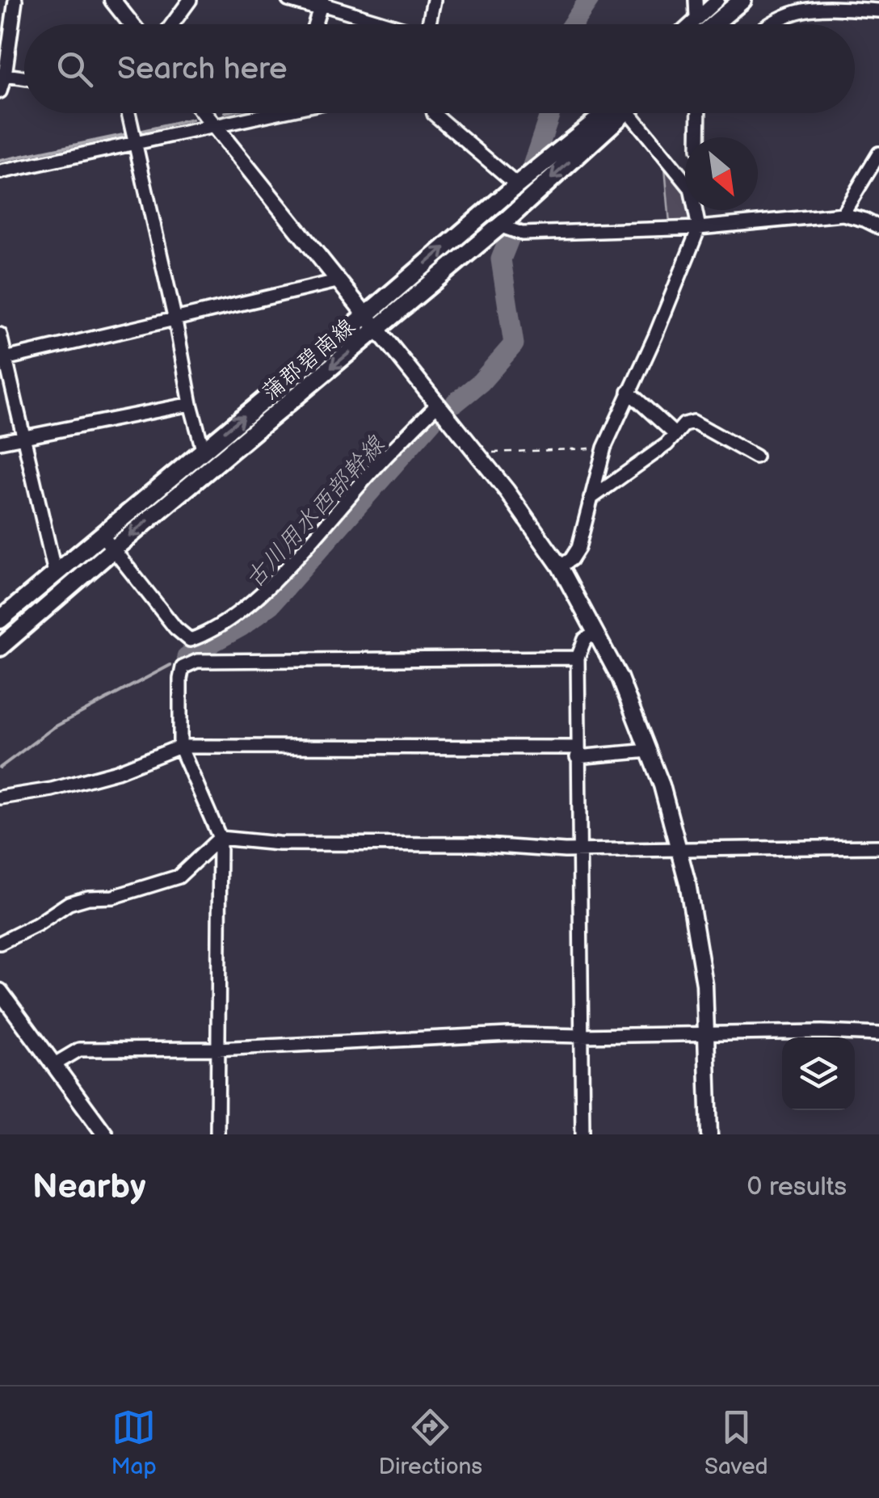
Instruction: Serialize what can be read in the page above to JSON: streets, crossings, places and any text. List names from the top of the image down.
{
  "streets": {
    "main road": ["蒲郡碧南線"]
  },
  "water": ["古川用水西部幹線"],
  "north": "bottom right",
  "page": {
    "search": "Search here",
    "heading": ["Nearby", "0 results"],
    "nav": ["Map", "Directions", "Saved"]
  }
}
